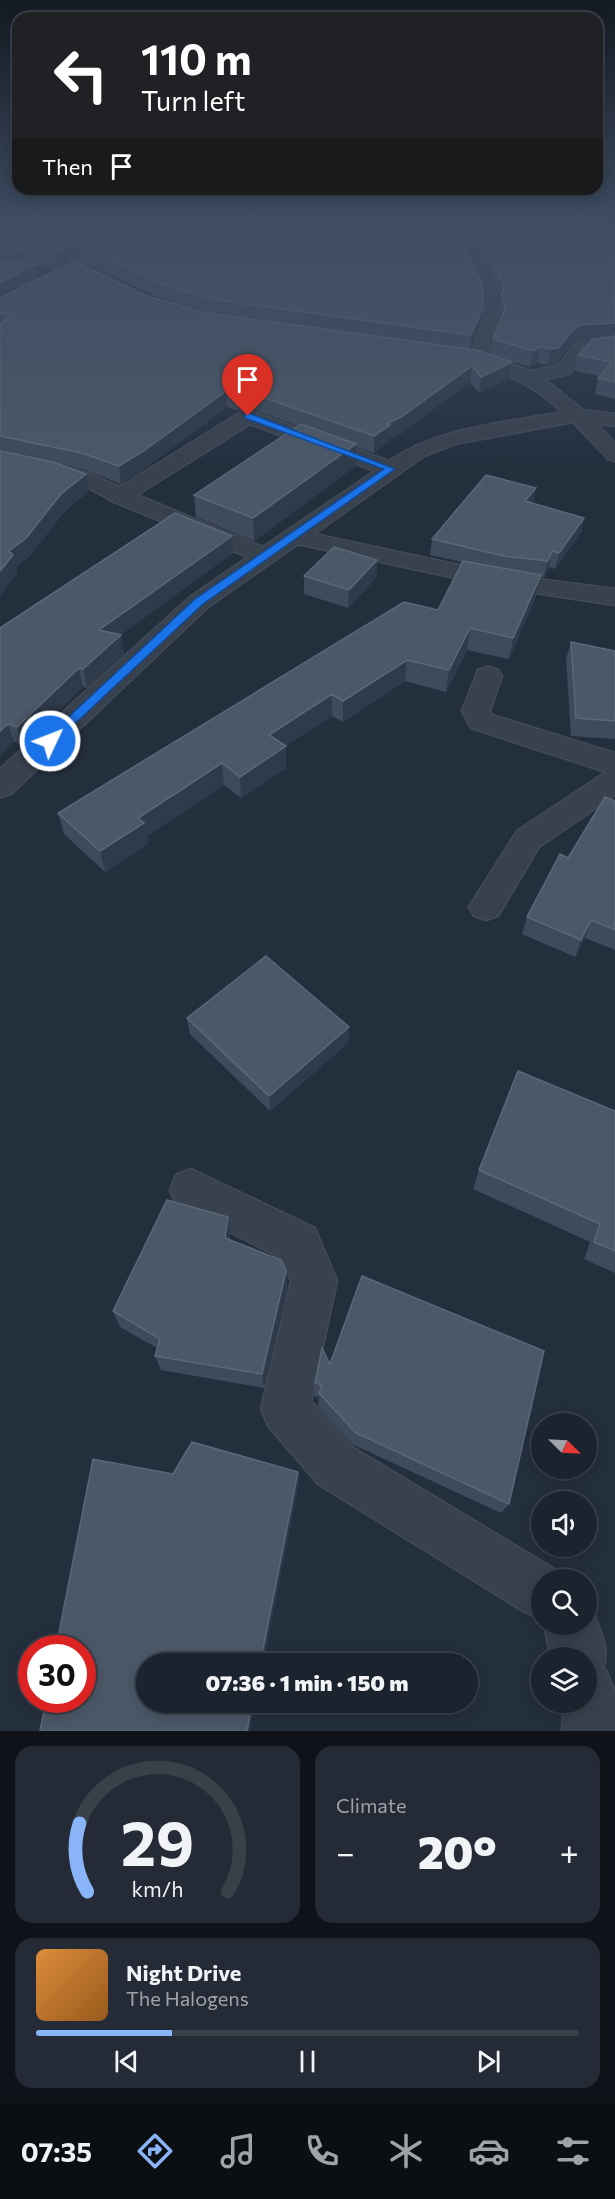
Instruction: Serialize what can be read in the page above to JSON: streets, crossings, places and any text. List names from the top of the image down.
{
  "north": "bottom right",
  "page": {
    "turn": ["110 m", "Turn left"],
    "then": "Then",
    "limit": "30",
    "trip": "07:36 · 1 min · 150 m",
    "tile": "Climate",
    "heat": ["−", "20°", "+"],
    "song": ["Night Drive", "The Halogens"],
    "tabs": "07:35",
    "gauge": ["29", "km/h"]
  }
}
